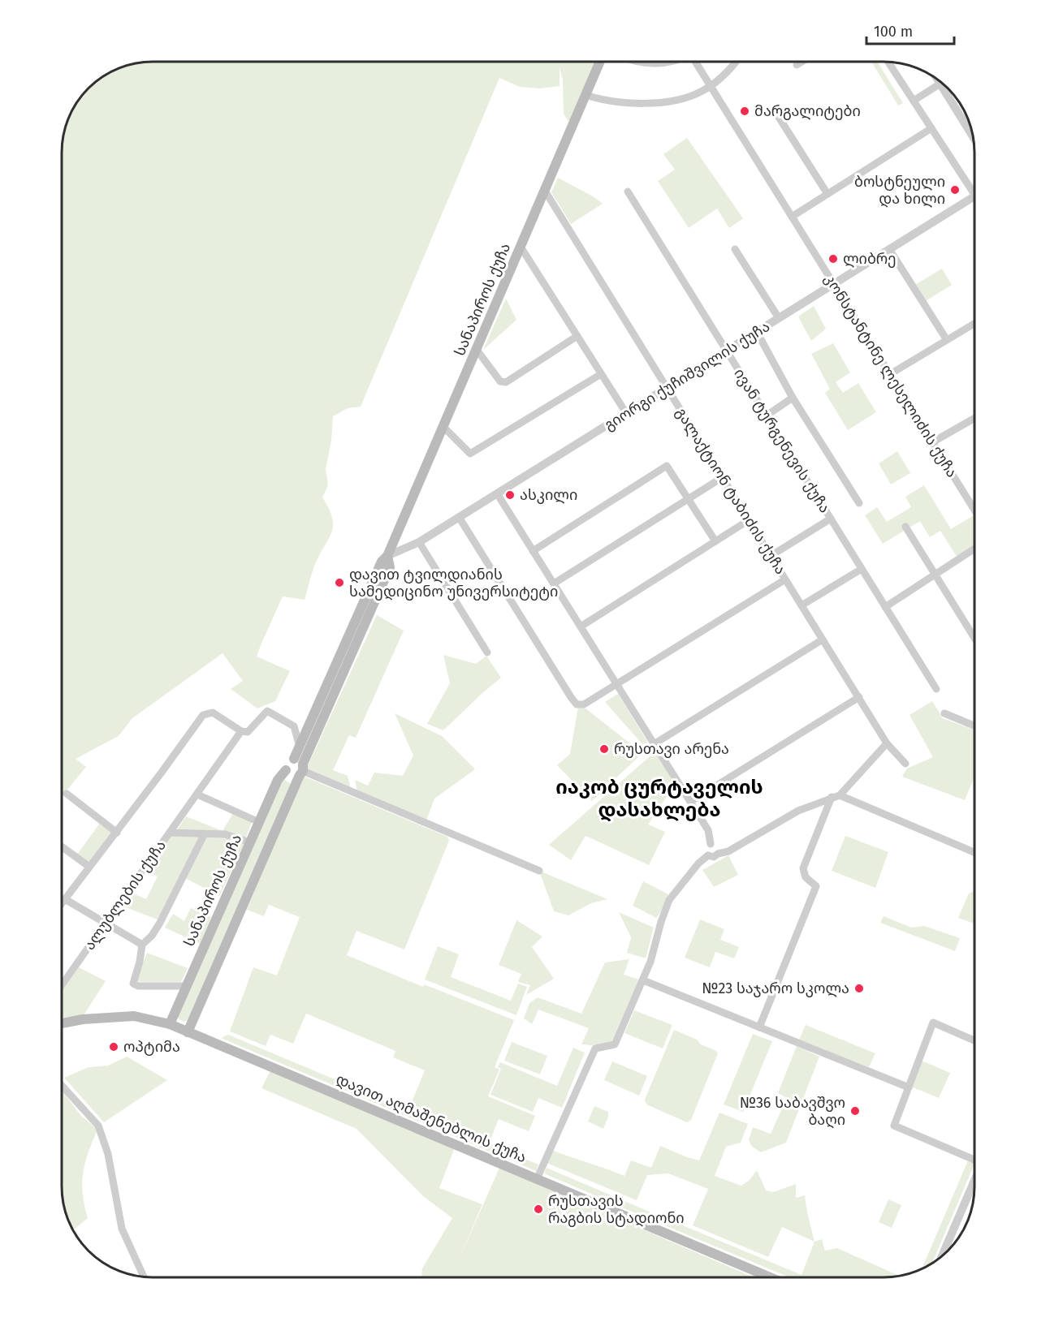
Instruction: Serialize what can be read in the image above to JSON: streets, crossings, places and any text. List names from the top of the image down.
{
  "streets": {
    "main road": ["სანაპიროს ქუჩა", "დავით აღმაშენებლის ქუჩა"],
    "street": [
      "გიორგი ქუჩიშვილის ქუჩა",
      "კონსტანტინე ლესელიძის ქუჩა",
      "ივან ტურგენევის ქუჩა",
      "გალაქტიონ ტაბიძის ქუჩა",
      "ალუბლების ქუჩა"
    ]
  },
  "crossings": [
    ["სანაპიროს ქუჩა", "გიორგი ქუჩიშვილის ქუჩა"],
    ["სანაპიროს ქუჩა", "გალაქტიონ ტაბიძის ქუჩა"],
    ["სანაპიროს ქუჩა", "ალუბლების ქუჩა"],
    ["სანაპიროს ქუჩა", "დავით აღმაშენებლის ქუჩა"],
    ["გიორგი ქუჩიშვილის ქუჩა", "კონსტანტინე ლესელიძის ქუჩა"],
    ["გიორგი ქუჩიშვილის ქუჩა", "ივან ტურგენევის ქუჩა"],
    ["გიორგი ქუჩიშვილის ქუჩა", "გალაქტიონ ტაბიძის ქუჩა"]
  ],
  "districts": ["იაკობ ცურტაველის დასახლება"],
  "places": [
    "მარგალიტები",
    "ბოსტნეული და ხილი",
    "ლიბრე",
    "ასკილი",
    "დავით ტვილდიანის სამედიცინო უნივერსიტეტი",
    "რუსთავი არენა",
    "№23 საჯარო სკოლა",
    "ოპტიმა",
    "№36 საბავშვო ბაღი",
    "რუსთავის რაგბის სტადიონი"
  ],
  "scale_bar": "100 m"
}
